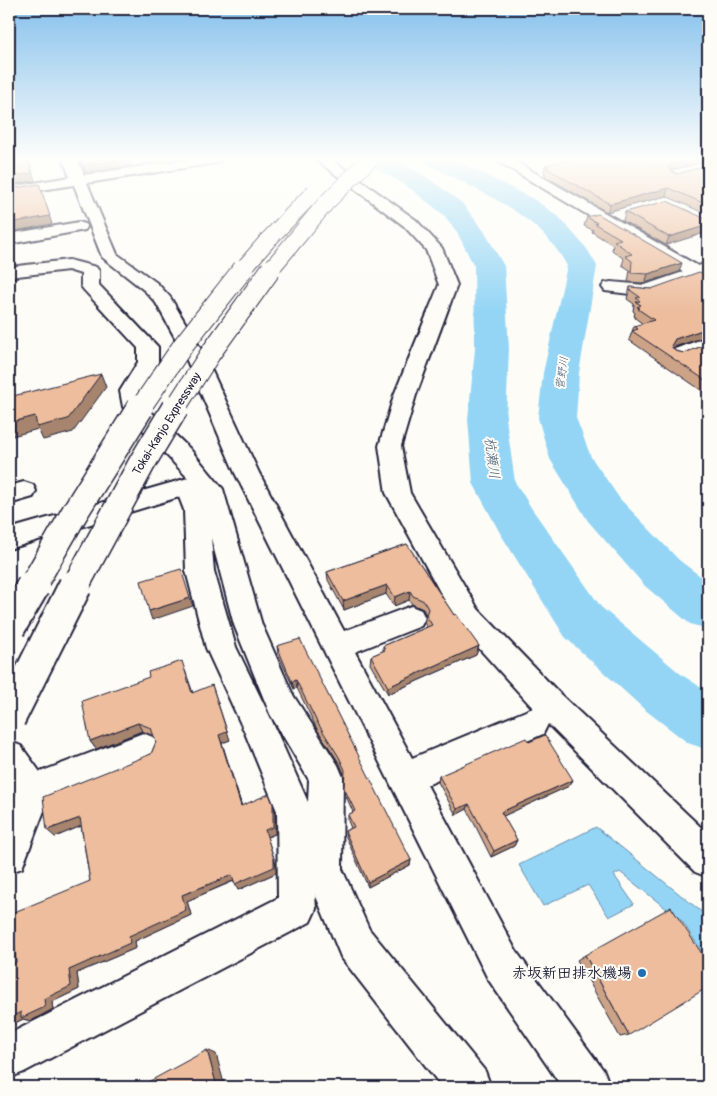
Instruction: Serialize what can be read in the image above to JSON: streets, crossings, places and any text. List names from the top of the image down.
{
  "streets": {
    "highway": ["Tokai-Kanjo Expressway"]
  },
  "water": ["菅野川", "杭瀬川"],
  "places": ["赤坂新田排水機場"]
}
